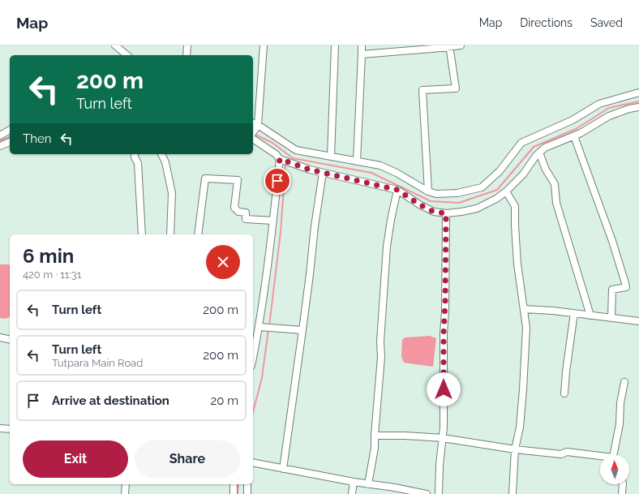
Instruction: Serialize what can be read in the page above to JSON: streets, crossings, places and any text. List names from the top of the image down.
{
  "north": "top",
  "page": {
    "header": "Map",
    "nav": ["Map", "Directions", "Saved"],
    "turn": ["200 m", "Turn left"],
    "then": "Then",
    "heading": ["6 min", "420 m · 11:31"],
    "list": [
      {
        "name": "Turn left",
        "value": "200 m"
      },
      {
        "name": "Turn left",
        "note": "Tutpara Main Road",
        "value": "200 m"
      },
      {
        "name": "Arrive at destination",
        "value": "20 m"
      }
    ],
    "buttons": ["Exit", "Share"]
  }
}
